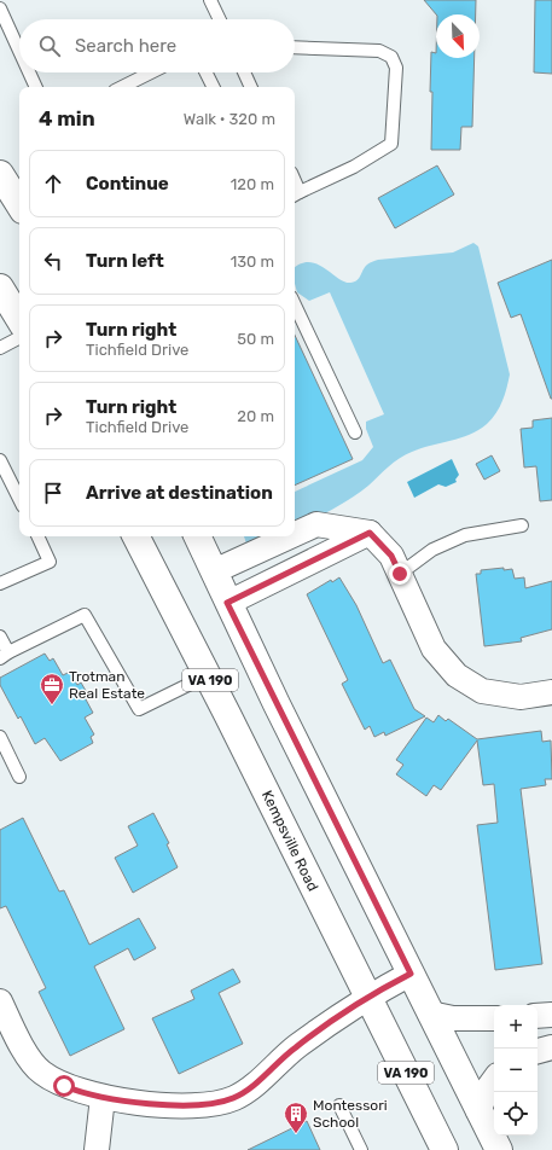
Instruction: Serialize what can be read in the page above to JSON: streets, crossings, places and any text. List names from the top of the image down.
{
  "streets": {
    "main road": ["VA 190", "Kempsville Road"]
  },
  "places": {
    "office": ["Trotman Real Estate"],
    "building": ["Montessori School"]
  },
  "north": "bottom right",
  "page": {
    "search": "Search here",
    "heading": ["4 min", "Walk · 320 m"],
    "list": [
      ["Continue", "120 m"],
      ["Turn left", "130 m"],
      ["Turn right", "Tichfield Drive", "50 m"],
      ["Turn right", "Tichfield Drive", "20 m"],
      "Arrive at destination"
    ],
    "map_buttons": ["+", "−"]
  }
}
